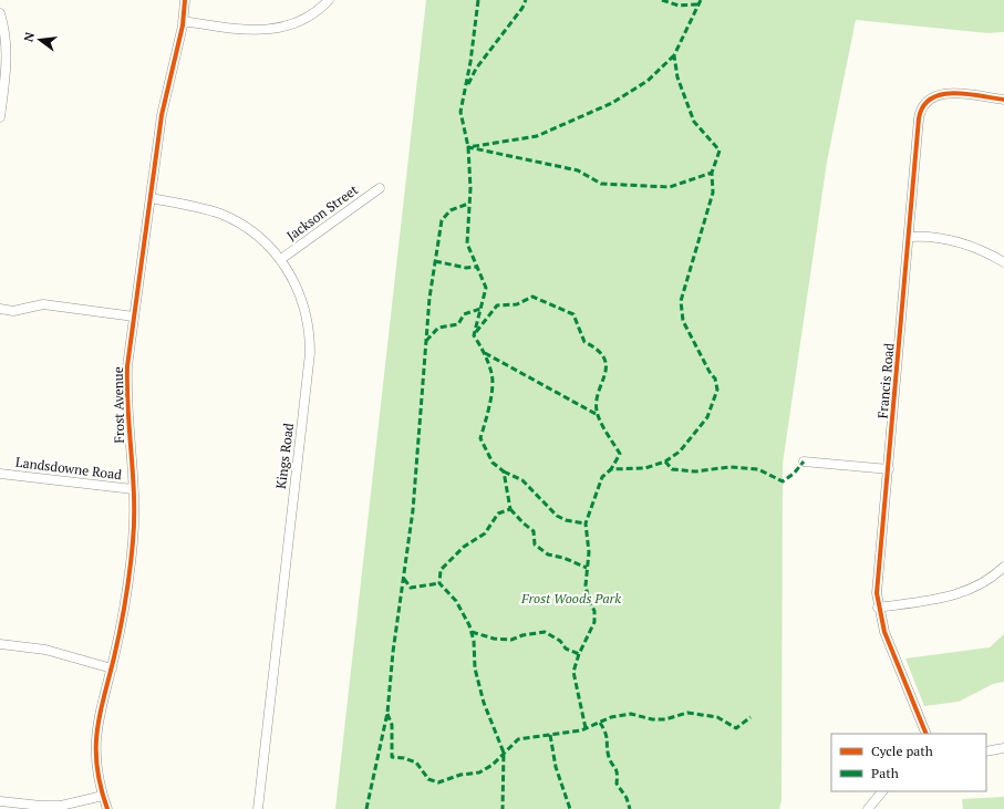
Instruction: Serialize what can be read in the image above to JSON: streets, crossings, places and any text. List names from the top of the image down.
{
  "streets": {
    "street": [
      "Jackson Street",
      "Francis Road",
      "Frost Avenue",
      "Kings Road",
      "Landsdowne Road"
    ]
  },
  "crossings": [
    ["Jackson Street", "Kings Road"],
    ["Frost Avenue", "Kings Road"],
    ["Frost Avenue", "Landsdowne Road"]
  ],
  "parks": ["Frost Woods Park"],
  "legend": ["Cycle path", "Path"],
  "north": "left"
}
